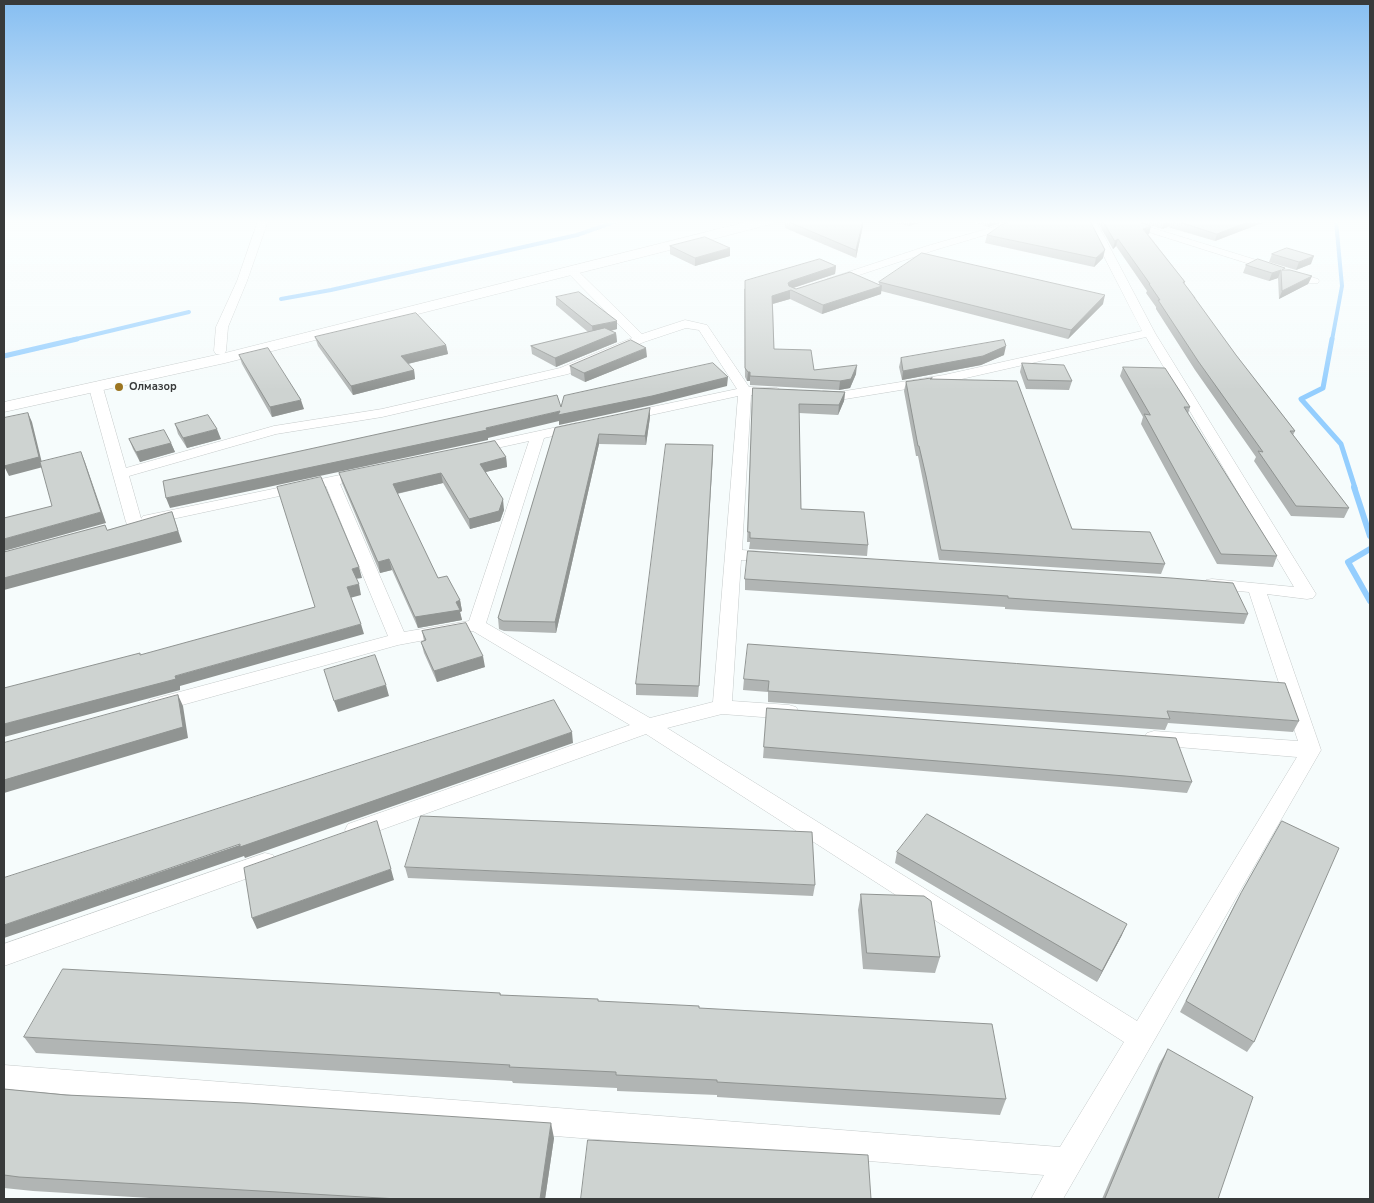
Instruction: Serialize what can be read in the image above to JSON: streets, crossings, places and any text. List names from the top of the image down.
{
  "places": ["Олмазор"]
}
